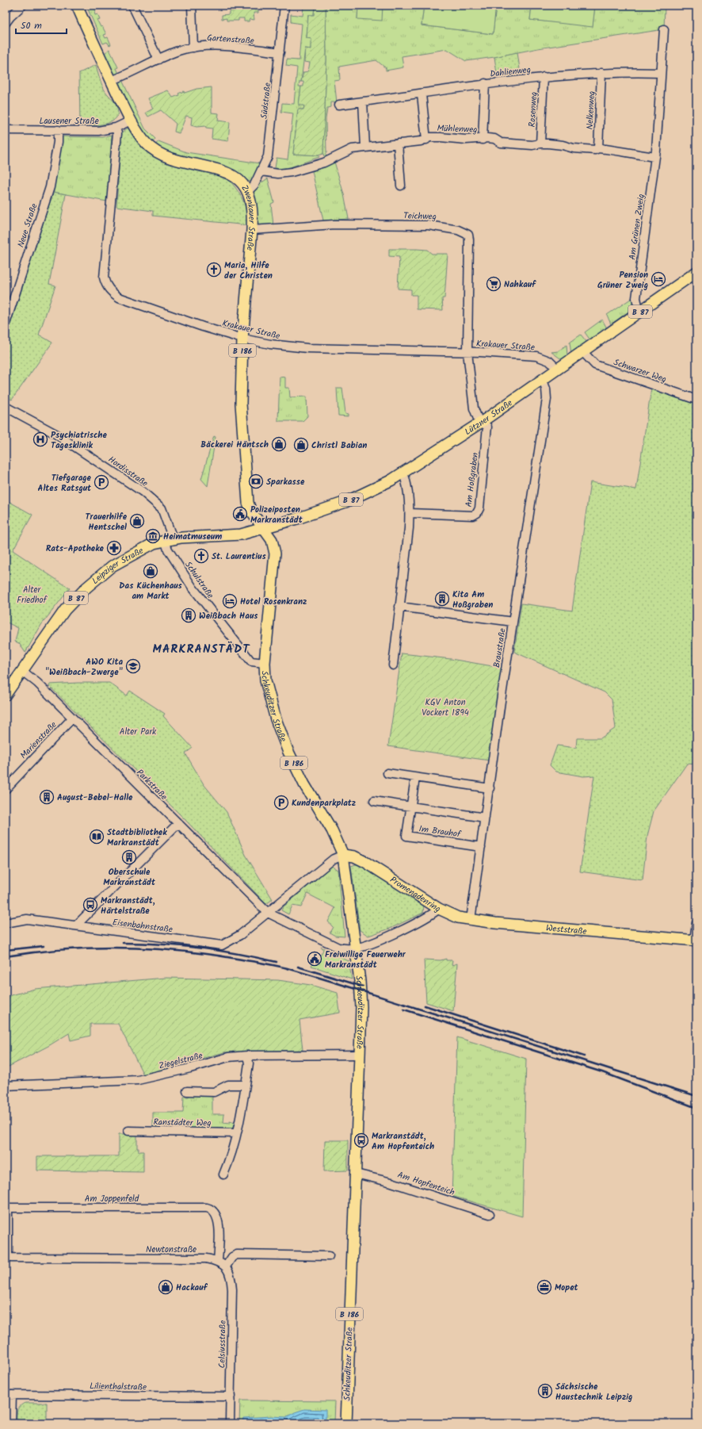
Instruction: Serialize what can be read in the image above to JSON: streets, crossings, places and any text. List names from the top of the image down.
{
  "streets": {
    "main road": [
      "Zwenkauer Straße",
      "B 87",
      "B 186",
      "Lützner Straße",
      "Leipziger Straße",
      "Schkeuditzer Straße",
      "Promenadenring",
      "Weststraße"
    ],
    "street": [
      "Gartenstraße",
      "Dahlienweg",
      "Südstraße",
      "Rosenweg",
      "Nelkenweg",
      "Lausener Straße",
      "Mühlenweg",
      "Teichweg",
      "Neue Straße",
      "Am Grünen Zweig",
      "Krakauer Straße",
      "Schwarzer Weg",
      "Hordisstraße",
      "Am Hoßgraben",
      "Schulstraße",
      "Braustraße",
      "Marienstraße",
      "Parkstraße",
      "Im Brauhof",
      "Eisenbahnstraße",
      "Ziegelstraße",
      "Ranstädter Weg",
      "Am Hopfenteich",
      "Am Joppenfeld",
      "Newtonstraße",
      "Celsiusstraße",
      "Lilienthalstraße"
    ]
  },
  "crossings": [
    ["Gartenstraße", "Südstraße"],
    ["Gartenstraße", "Zwenkauer Straße"],
    ["Dahlienweg", "Rosenweg"],
    ["Dahlienweg", "Nelkenweg"],
    ["Südstraße", "Mühlenweg"],
    ["Südstraße", "Zwenkauer Straße"],
    ["Rosenweg", "Mühlenweg"],
    ["Nelkenweg", "Mühlenweg"],
    ["Lausener Straße", "Zwenkauer Straße"],
    ["Lausener Straße", "Neue Straße"],
    ["Lausener Straße", "Krakauer Straße"],
    ["Mühlenweg", "Am Grünen Zweig"],
    ["Teichweg", "Zwenkauer Straße"],
    ["Teichweg", "Krakauer Straße"],
    ["Teichweg", "Lützner Straße"],
    ["Teichweg", "Am Hoßgraben"],
    ["Zwenkauer Straße", "Krakauer Straße"],
    ["Zwenkauer Straße", "Lützner Straße"],
    ["Zwenkauer Straße", "Leipziger Straße"],
    ["Zwenkauer Straße", "Schkeuditzer Straße"],
    ["Am Grünen Zweig", "Lützner Straße"],
    ["Krakauer Straße", "Lützner Straße"],
    ["Schwarzer Weg", "Lützner Straße"],
    ["Lützner Straße", "Am Hoßgraben"],
    ["Lützner Straße", "Leipziger Straße"],
    ["Lützner Straße", "Braustraße"],
    ["Lützner Straße", "Schkeuditzer Straße"],
    ["Hordisstraße", "Leipziger Straße"],
    ["Hordisstraße", "Schulstraße"],
    ["Leipziger Straße", "Schulstraße"],
    ["Leipziger Straße", "Schkeuditzer Straße"],
    ["Leipziger Straße", "Parkstraße"],
    ["Schulstraße", "Schkeuditzer Straße"],
    ["Braustraße", "Im Brauhof"],
    ["Braustraße", "Weststraße"],
    ["Schkeuditzer Straße", "Promenadenring"],
    ["Schkeuditzer Straße", "Ziegelstraße"],
    ["Schkeuditzer Straße", "Am Hopfenteich"],
    ["Marienstraße", "Parkstraße"],
    ["Parkstraße", "Promenadenring"],
    ["Parkstraße", "Eisenbahnstraße"],
    ["Promenadenring", "Eisenbahnstraße"],
    ["Promenadenring", "Weststraße"],
    ["Am Joppenfeld", "Newtonstraße"],
    ["Newtonstraße", "Celsiusstraße"],
    ["Celsiusstraße", "Lilienthalstraße"]
  ],
  "districts": ["MARKRANSTÄDT"],
  "parks": ["Alter Friedhof", "KGV Anton Vockert 1894", "Alter Park"],
  "places": {
    "church": ["Maria, Hilfe der Christen", "St. Laurentius"],
    "hotel": ["Pension Grüner Zweig", "Hotel Rosenkranz"],
    "supermarket": ["Nahkauf"],
    "hospital": ["Psychiatrische Tagesklinik"],
    "shop": [
      "Bäckerei Häntsch",
      "Christl Babian",
      "Trauerhilfe Hentschel",
      "Das Küchenhaus am Markt",
      "Hackauf"
    ],
    "bank": ["Sparkasse"],
    "parking": ["Tiefgarage Altes Ratsgut", "Kundenparkplatz"],
    "public building": ["Polizeiposten Markranstädt", "Freiwillige Feuerwehr Markranstädt"],
    "museum": ["Heimatmuseum"],
    "pharmacy": ["Rats-Apotheke"],
    "building": [
      "Kita Am Hoßgraben",
      "Weißbach Haus",
      "August-Bebel-Halle",
      "Oberschule Markranstädt",
      "Sächsische Haustechnik Leipzig"
    ],
    "school or university": ["AWO Kita \"Weißbach-Zwerge\""],
    "library": ["Stadtbibliothek Markranstädt"],
    "bus stop": ["Markranstädt, Härtelstraße", "Markranstädt, Am Hopfenteich"],
    "office": ["Mopet"]
  },
  "scale_bar": "50 m"
}
